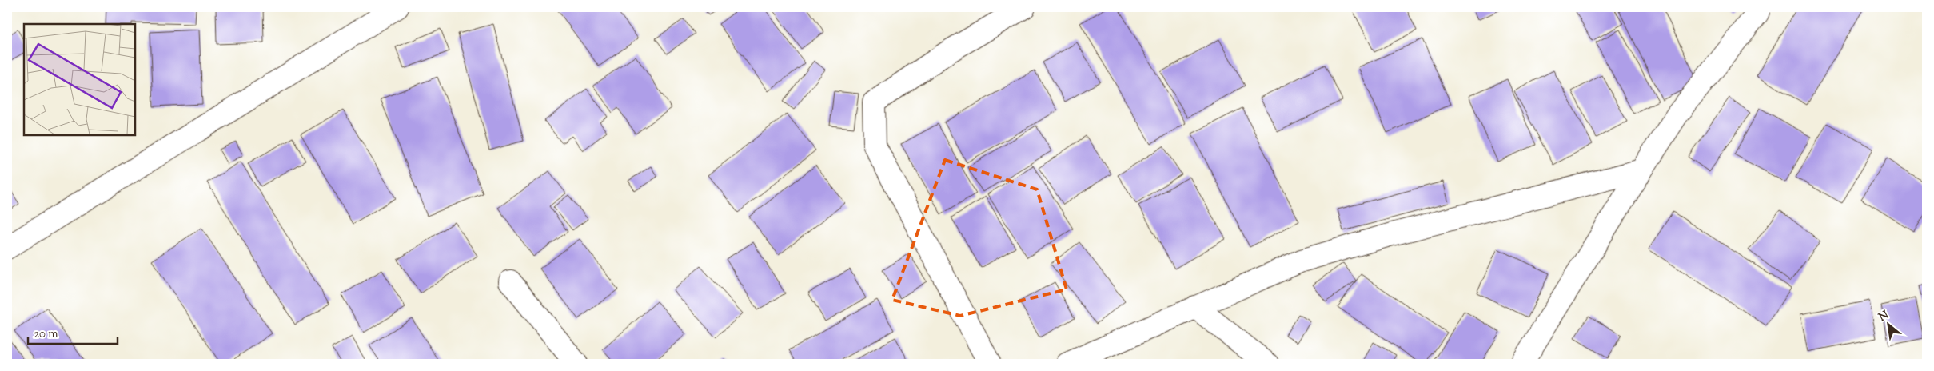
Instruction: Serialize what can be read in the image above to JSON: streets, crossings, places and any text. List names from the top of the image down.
{
  "scale_bar": "20 m",
  "north": "top left"
}
